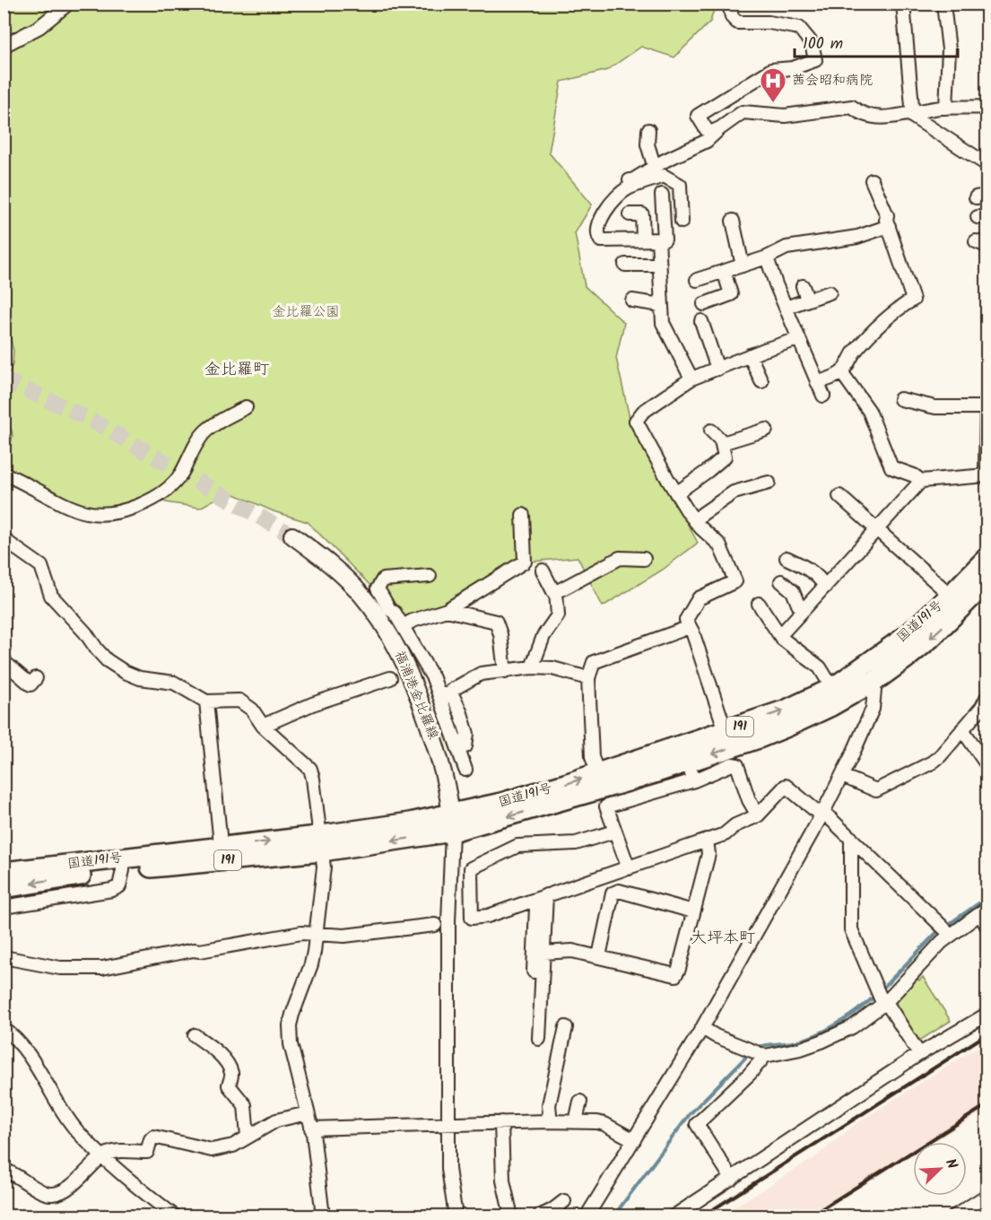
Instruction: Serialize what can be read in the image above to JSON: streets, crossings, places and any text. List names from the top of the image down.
{
  "streets": {
    "highway": ["国道191号", "191"],
    "main road": ["福浦港金比羅線"]
  },
  "crossings": [
    ["国道191号", "福浦港金比羅線"]
  ],
  "districts": ["金比羅町", "大坪本町"],
  "parks": ["金比羅公園"],
  "places": {
    "hospital": ["茜会昭和病院"]
  },
  "scale_bar": "100 m",
  "north": "top right"
}
